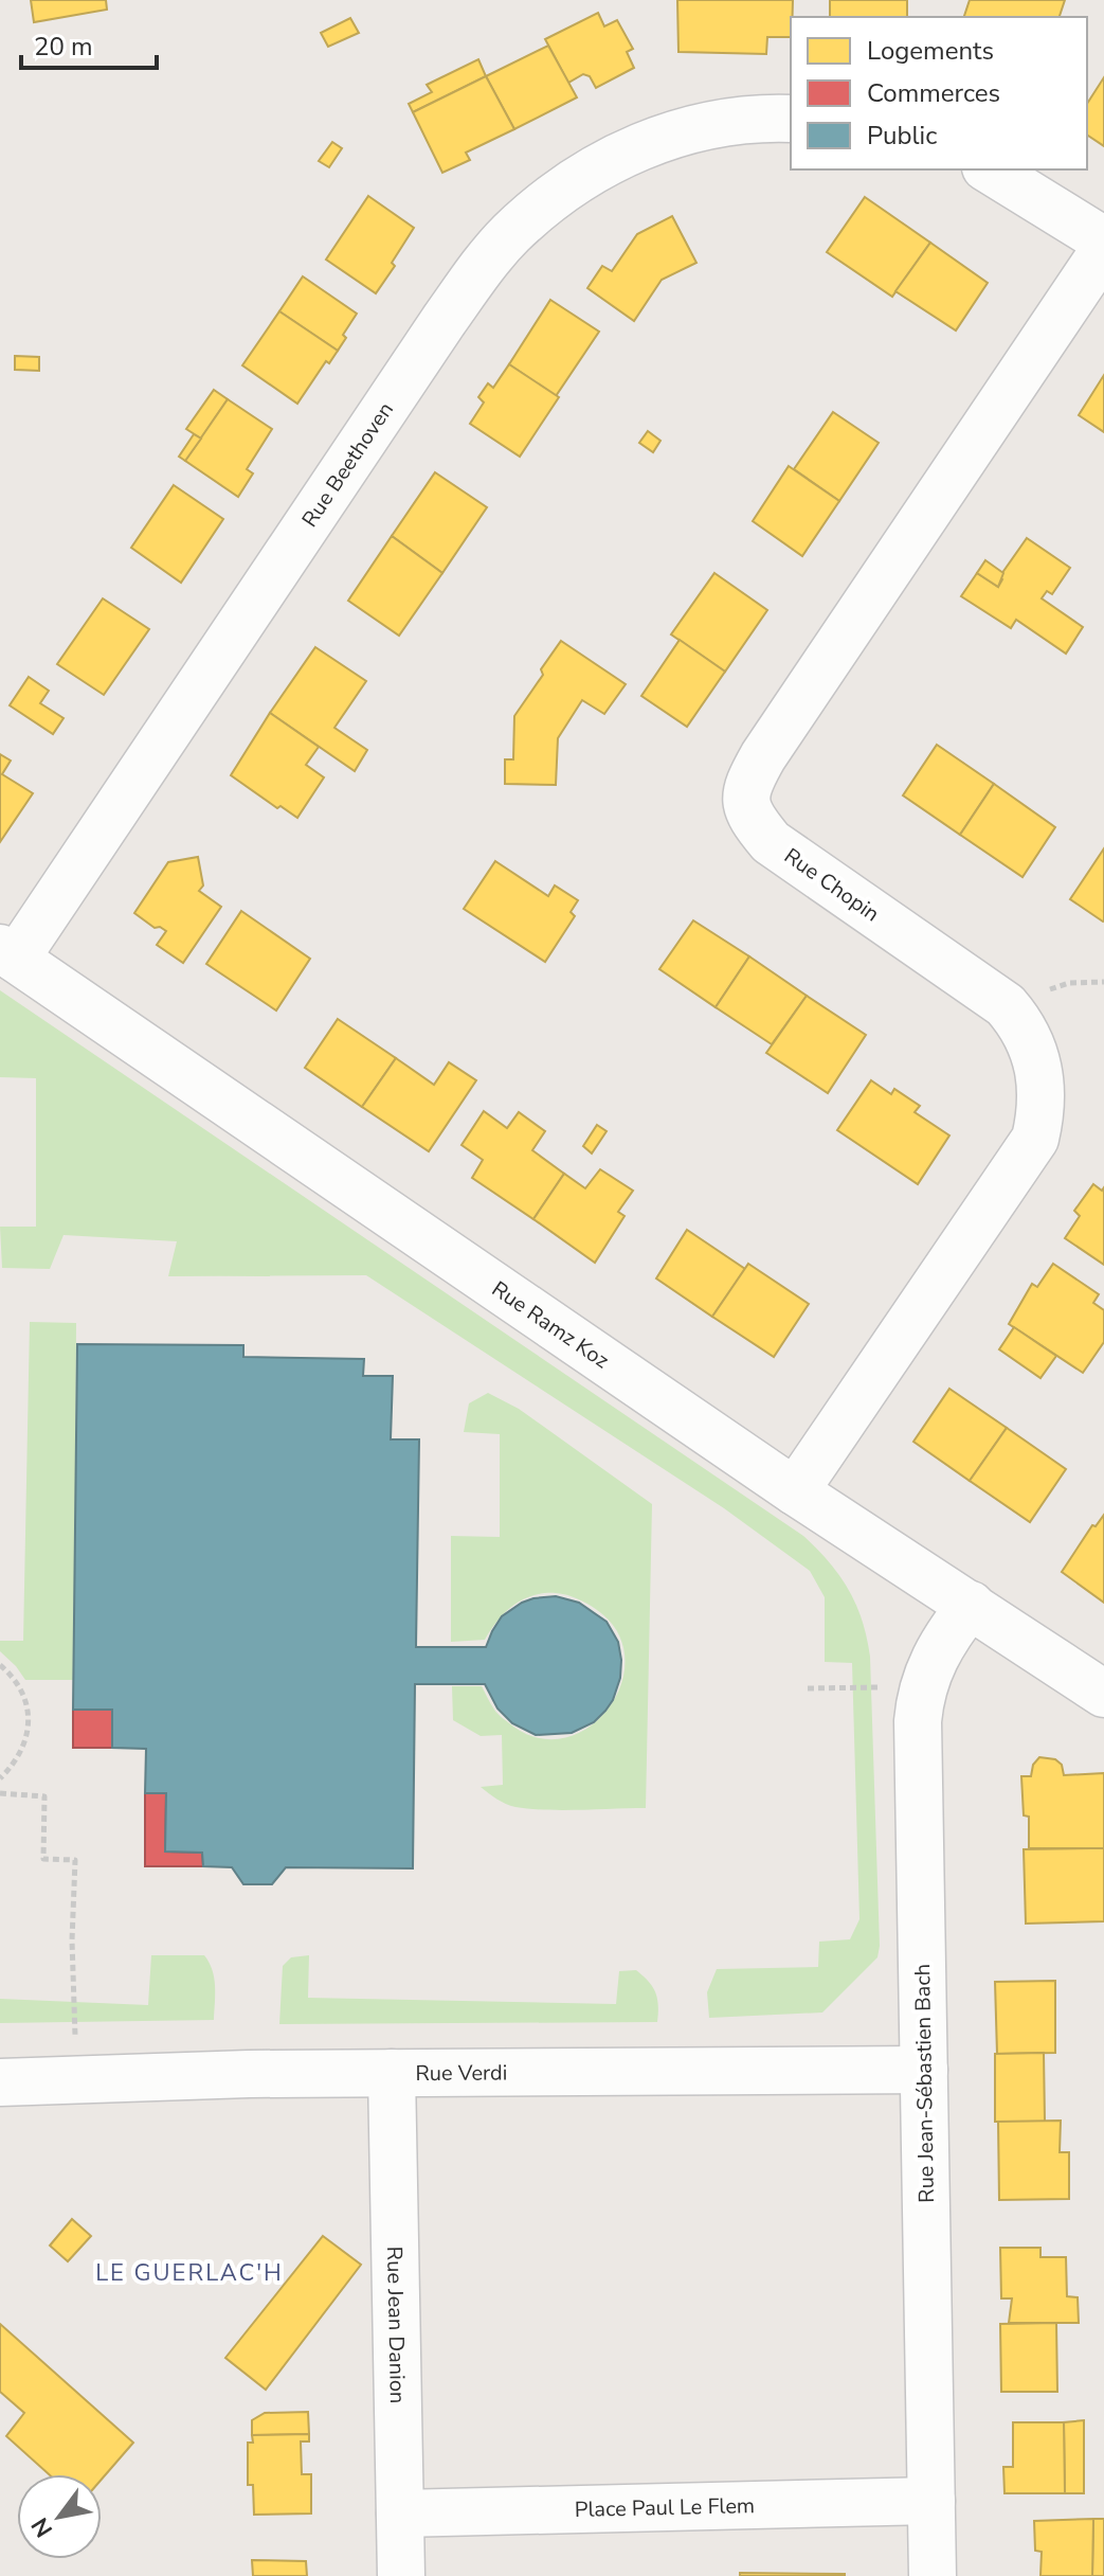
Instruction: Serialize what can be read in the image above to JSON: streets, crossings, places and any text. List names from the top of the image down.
{
  "streets": {
    "street": [
      "Rue Beethoven",
      "Rue Chopin",
      "Rue Ramz Koz",
      "Rue Verdi",
      "Rue Jean-Sébastien Bach",
      "Rue Jean Danion",
      "Place Paul Le Flem"
    ]
  },
  "crossings": [
    ["Rue Beethoven", "Rue Ramz Koz"],
    ["Rue Chopin", "Rue Ramz Koz"],
    ["Rue Ramz Koz", "Rue Jean-Sébastien Bach"],
    ["Rue Verdi", "Rue Jean-Sébastien Bach"],
    ["Rue Verdi", "Rue Jean Danion"],
    ["Rue Jean-Sébastien Bach", "Place Paul Le Flem"],
    ["Rue Jean Danion", "Place Paul Le Flem"]
  ],
  "districts": ["LE GUERLAC'H"],
  "legend": ["Logements", "Commerces", "Public"],
  "scale_bar": "20 m",
  "north": "bottom left"
}
